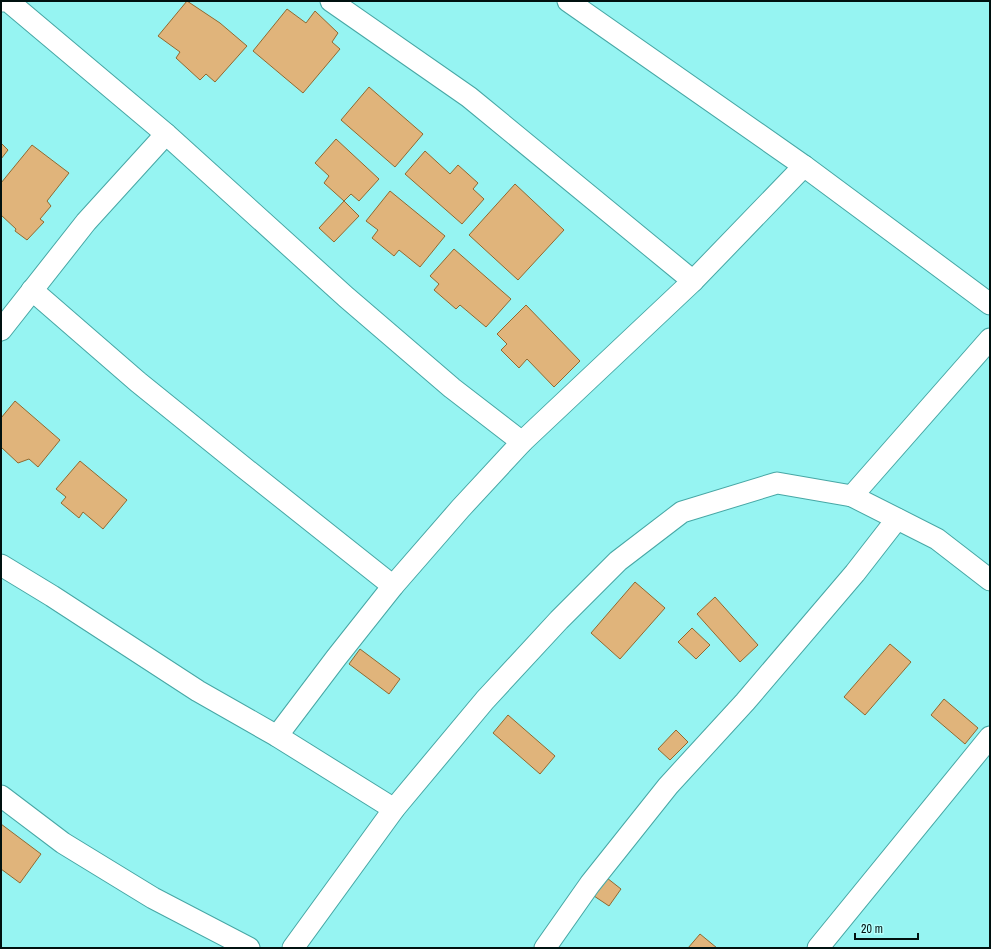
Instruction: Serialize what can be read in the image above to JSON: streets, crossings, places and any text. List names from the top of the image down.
{
  "scale_bar": "20 m"
}
